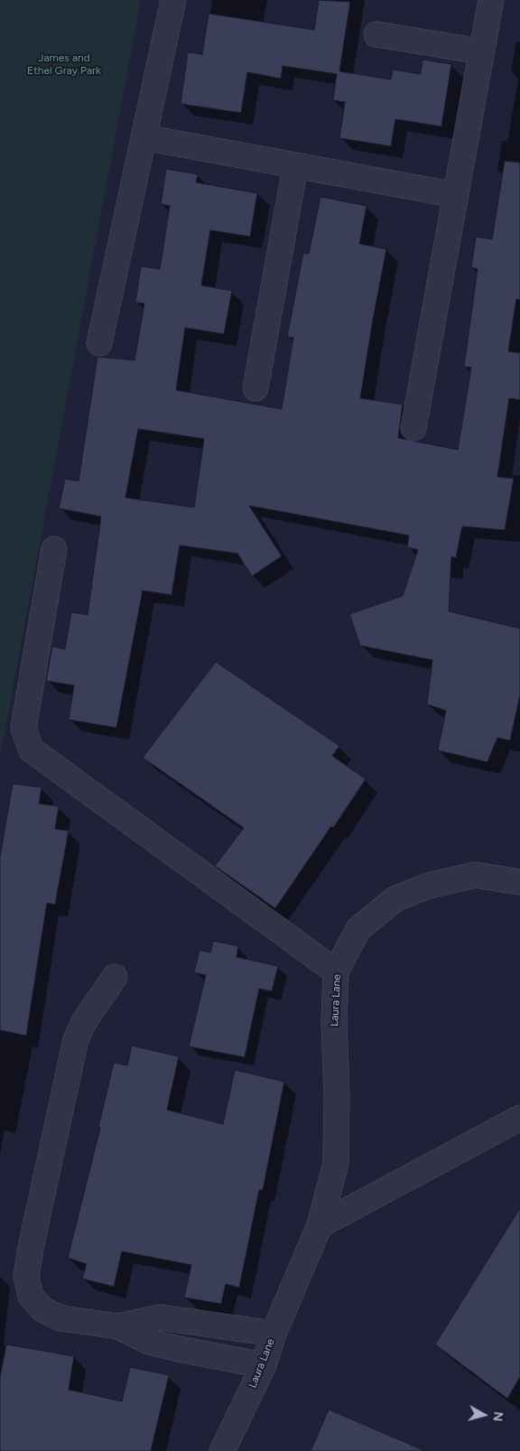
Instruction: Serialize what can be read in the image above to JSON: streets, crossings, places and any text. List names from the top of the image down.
{
  "streets": {
    "street": ["Laura Lane"]
  },
  "parks": ["James and Ethel Gray Park"],
  "north": "right"
}
